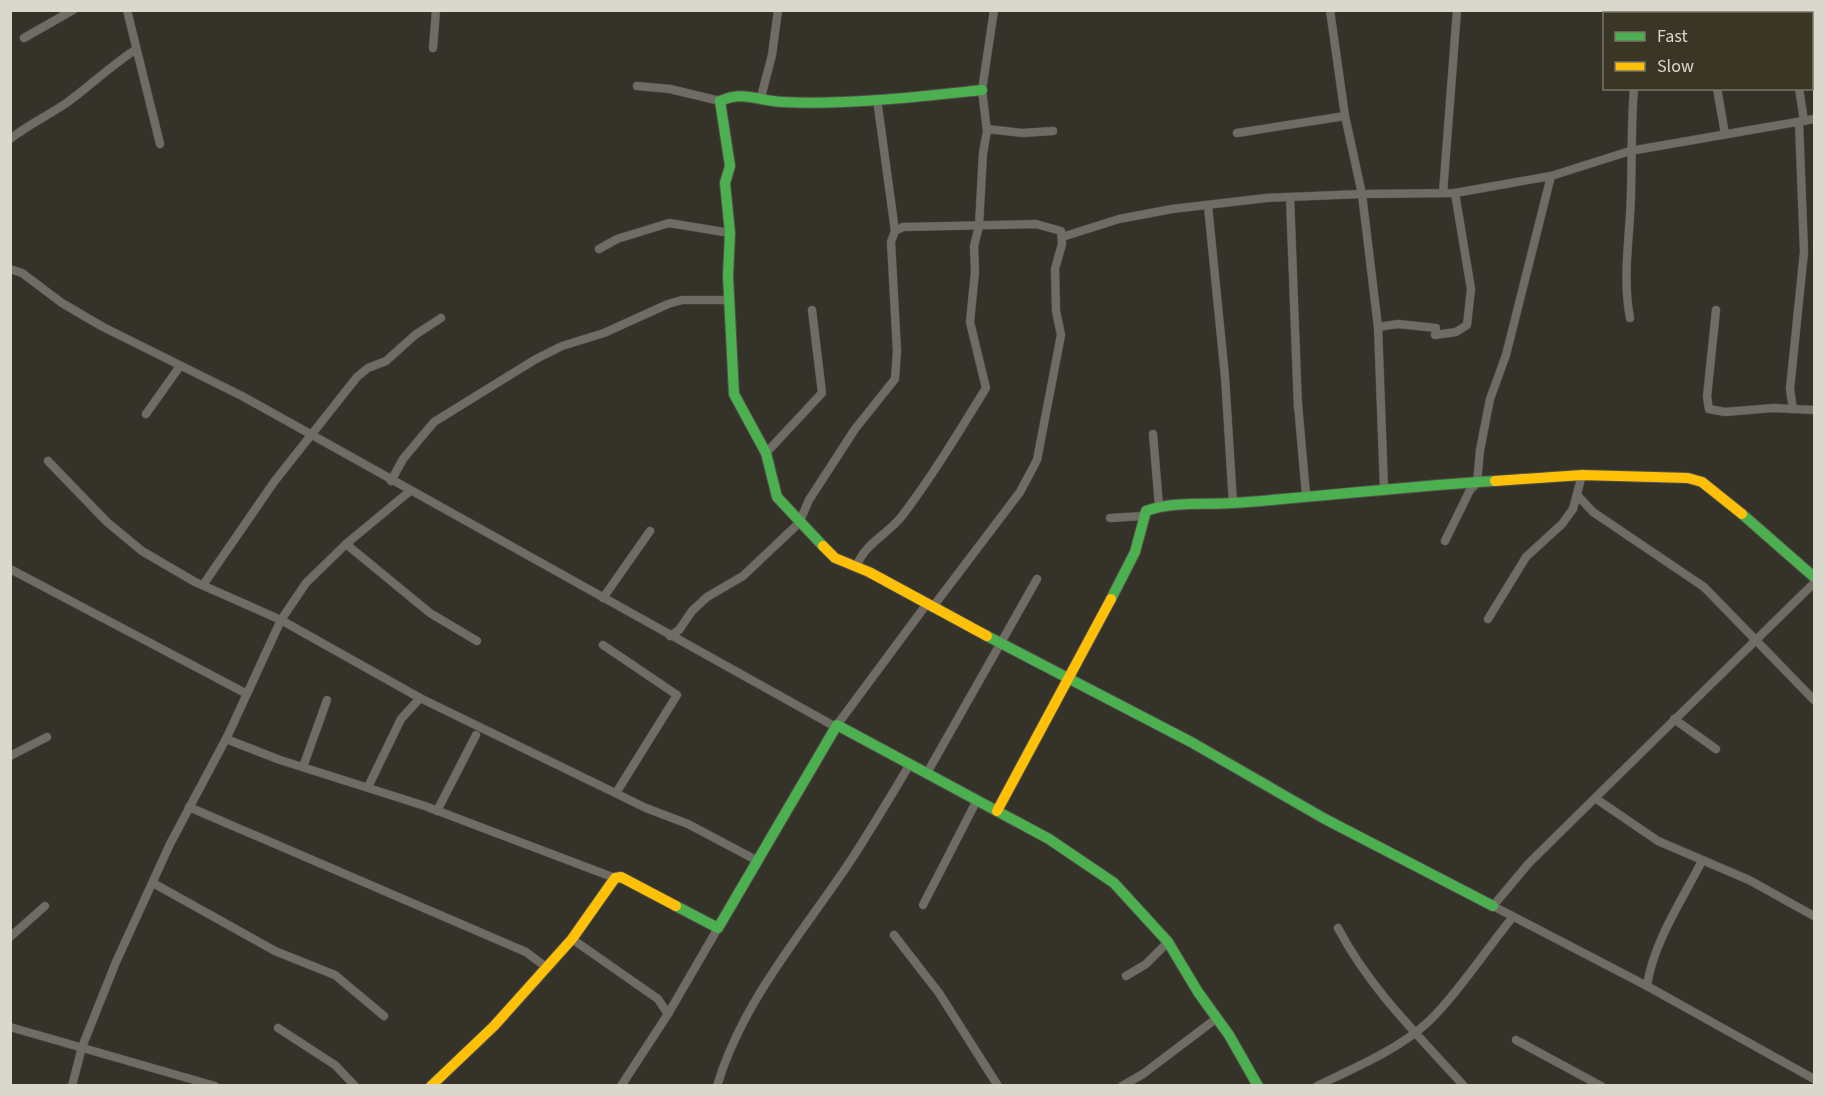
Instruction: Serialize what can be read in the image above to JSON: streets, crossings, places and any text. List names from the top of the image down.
{
  "legend": ["Fast", "Slow"]
}
